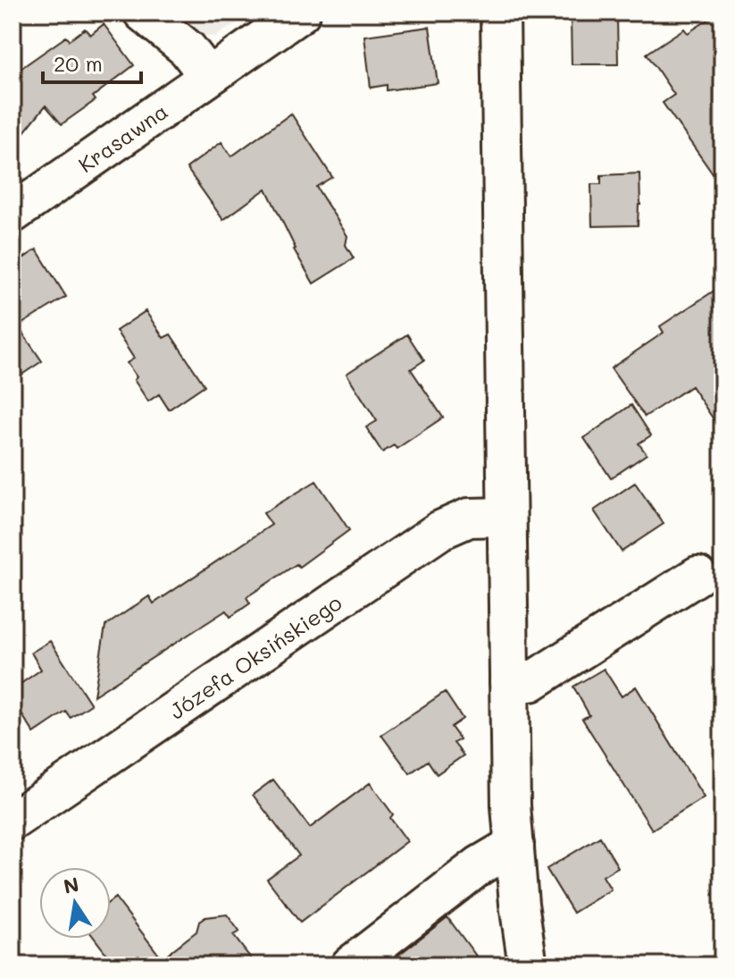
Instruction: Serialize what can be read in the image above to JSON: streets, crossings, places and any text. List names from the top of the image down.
{
  "streets": {
    "street": ["Krasawna", "Józefa Oksińskiego"]
  },
  "scale_bar": "20 m",
  "north": "top"
}
